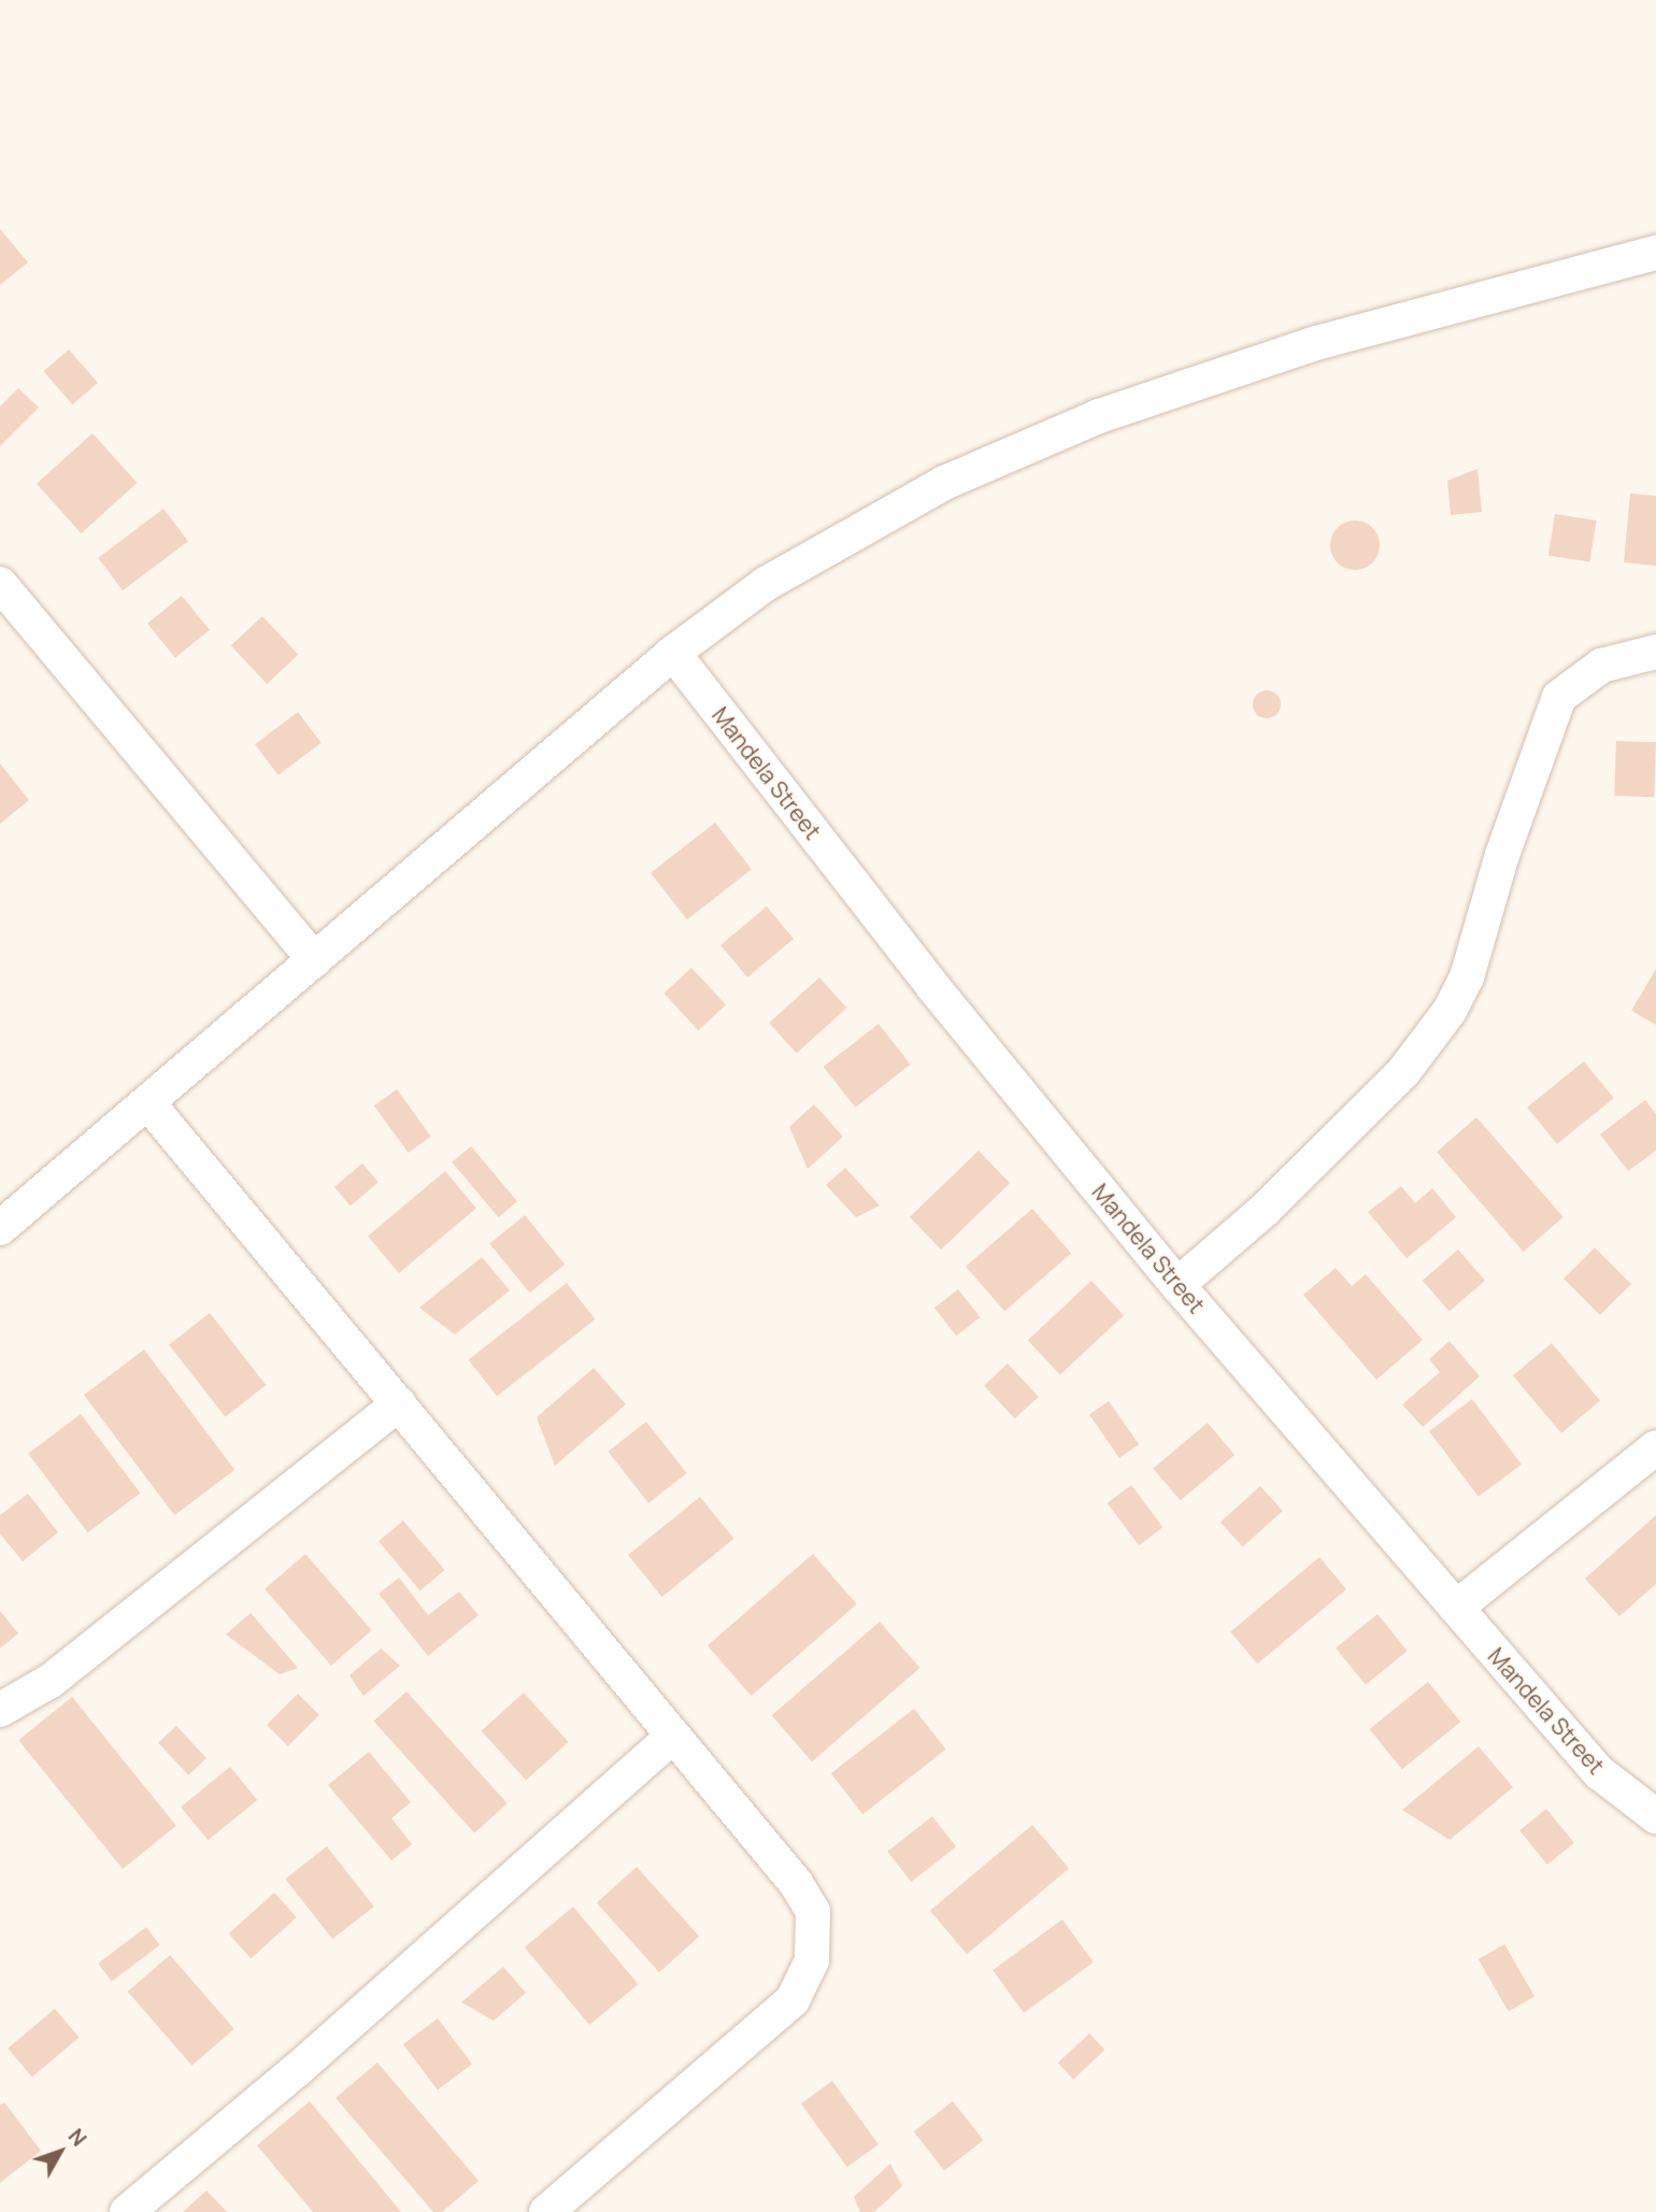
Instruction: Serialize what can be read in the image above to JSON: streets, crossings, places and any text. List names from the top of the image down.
{
  "streets": {
    "street": ["Mandela Street"]
  },
  "north": "top right"
}
